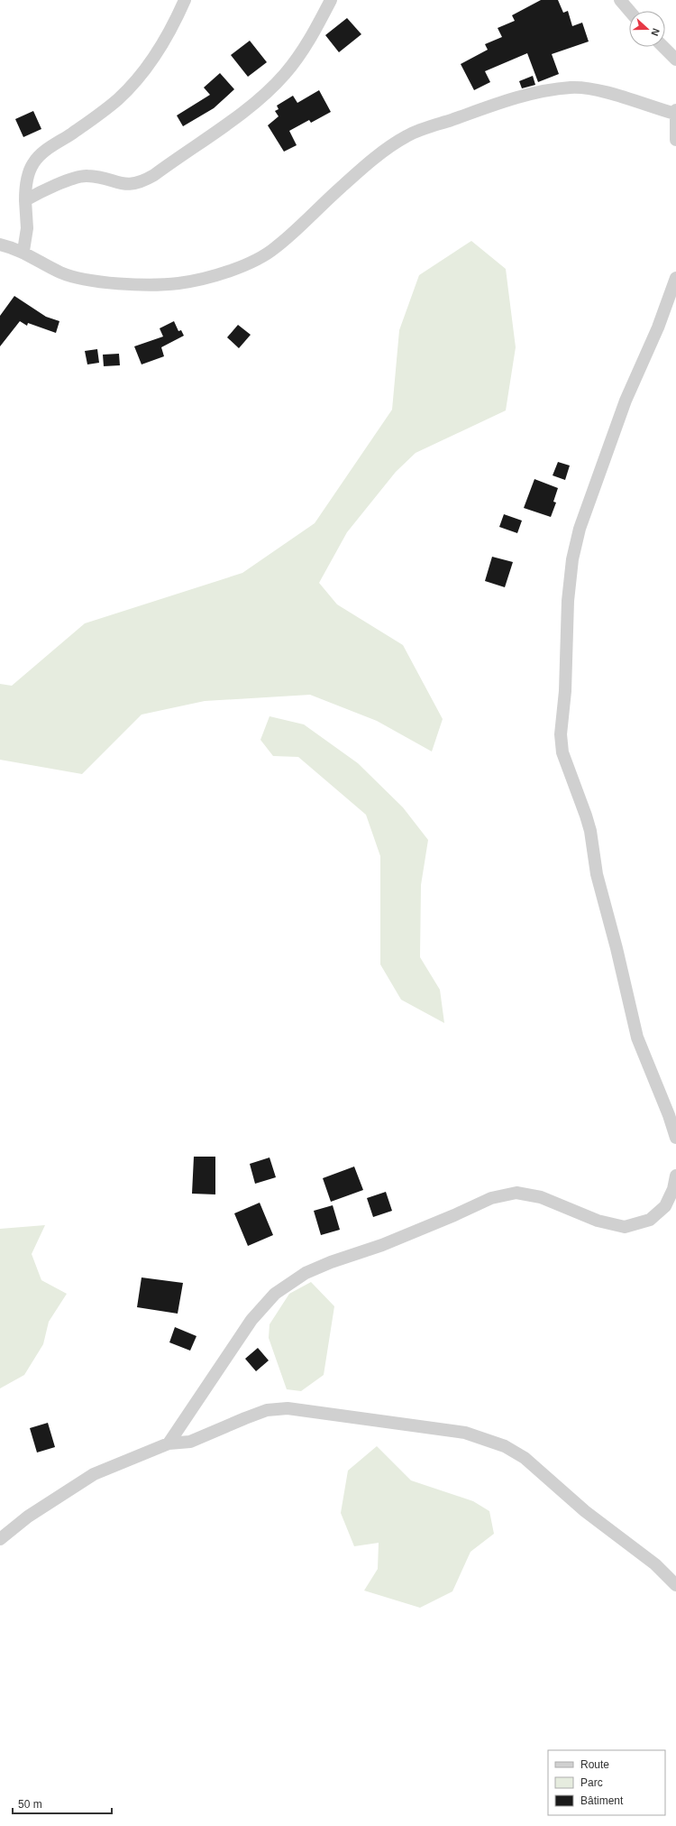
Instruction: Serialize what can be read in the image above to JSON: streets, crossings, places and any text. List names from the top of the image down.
{
  "legend": ["Route", "Parc", "Bâtiment"],
  "scale_bar": "50 m",
  "north": "right"
}
